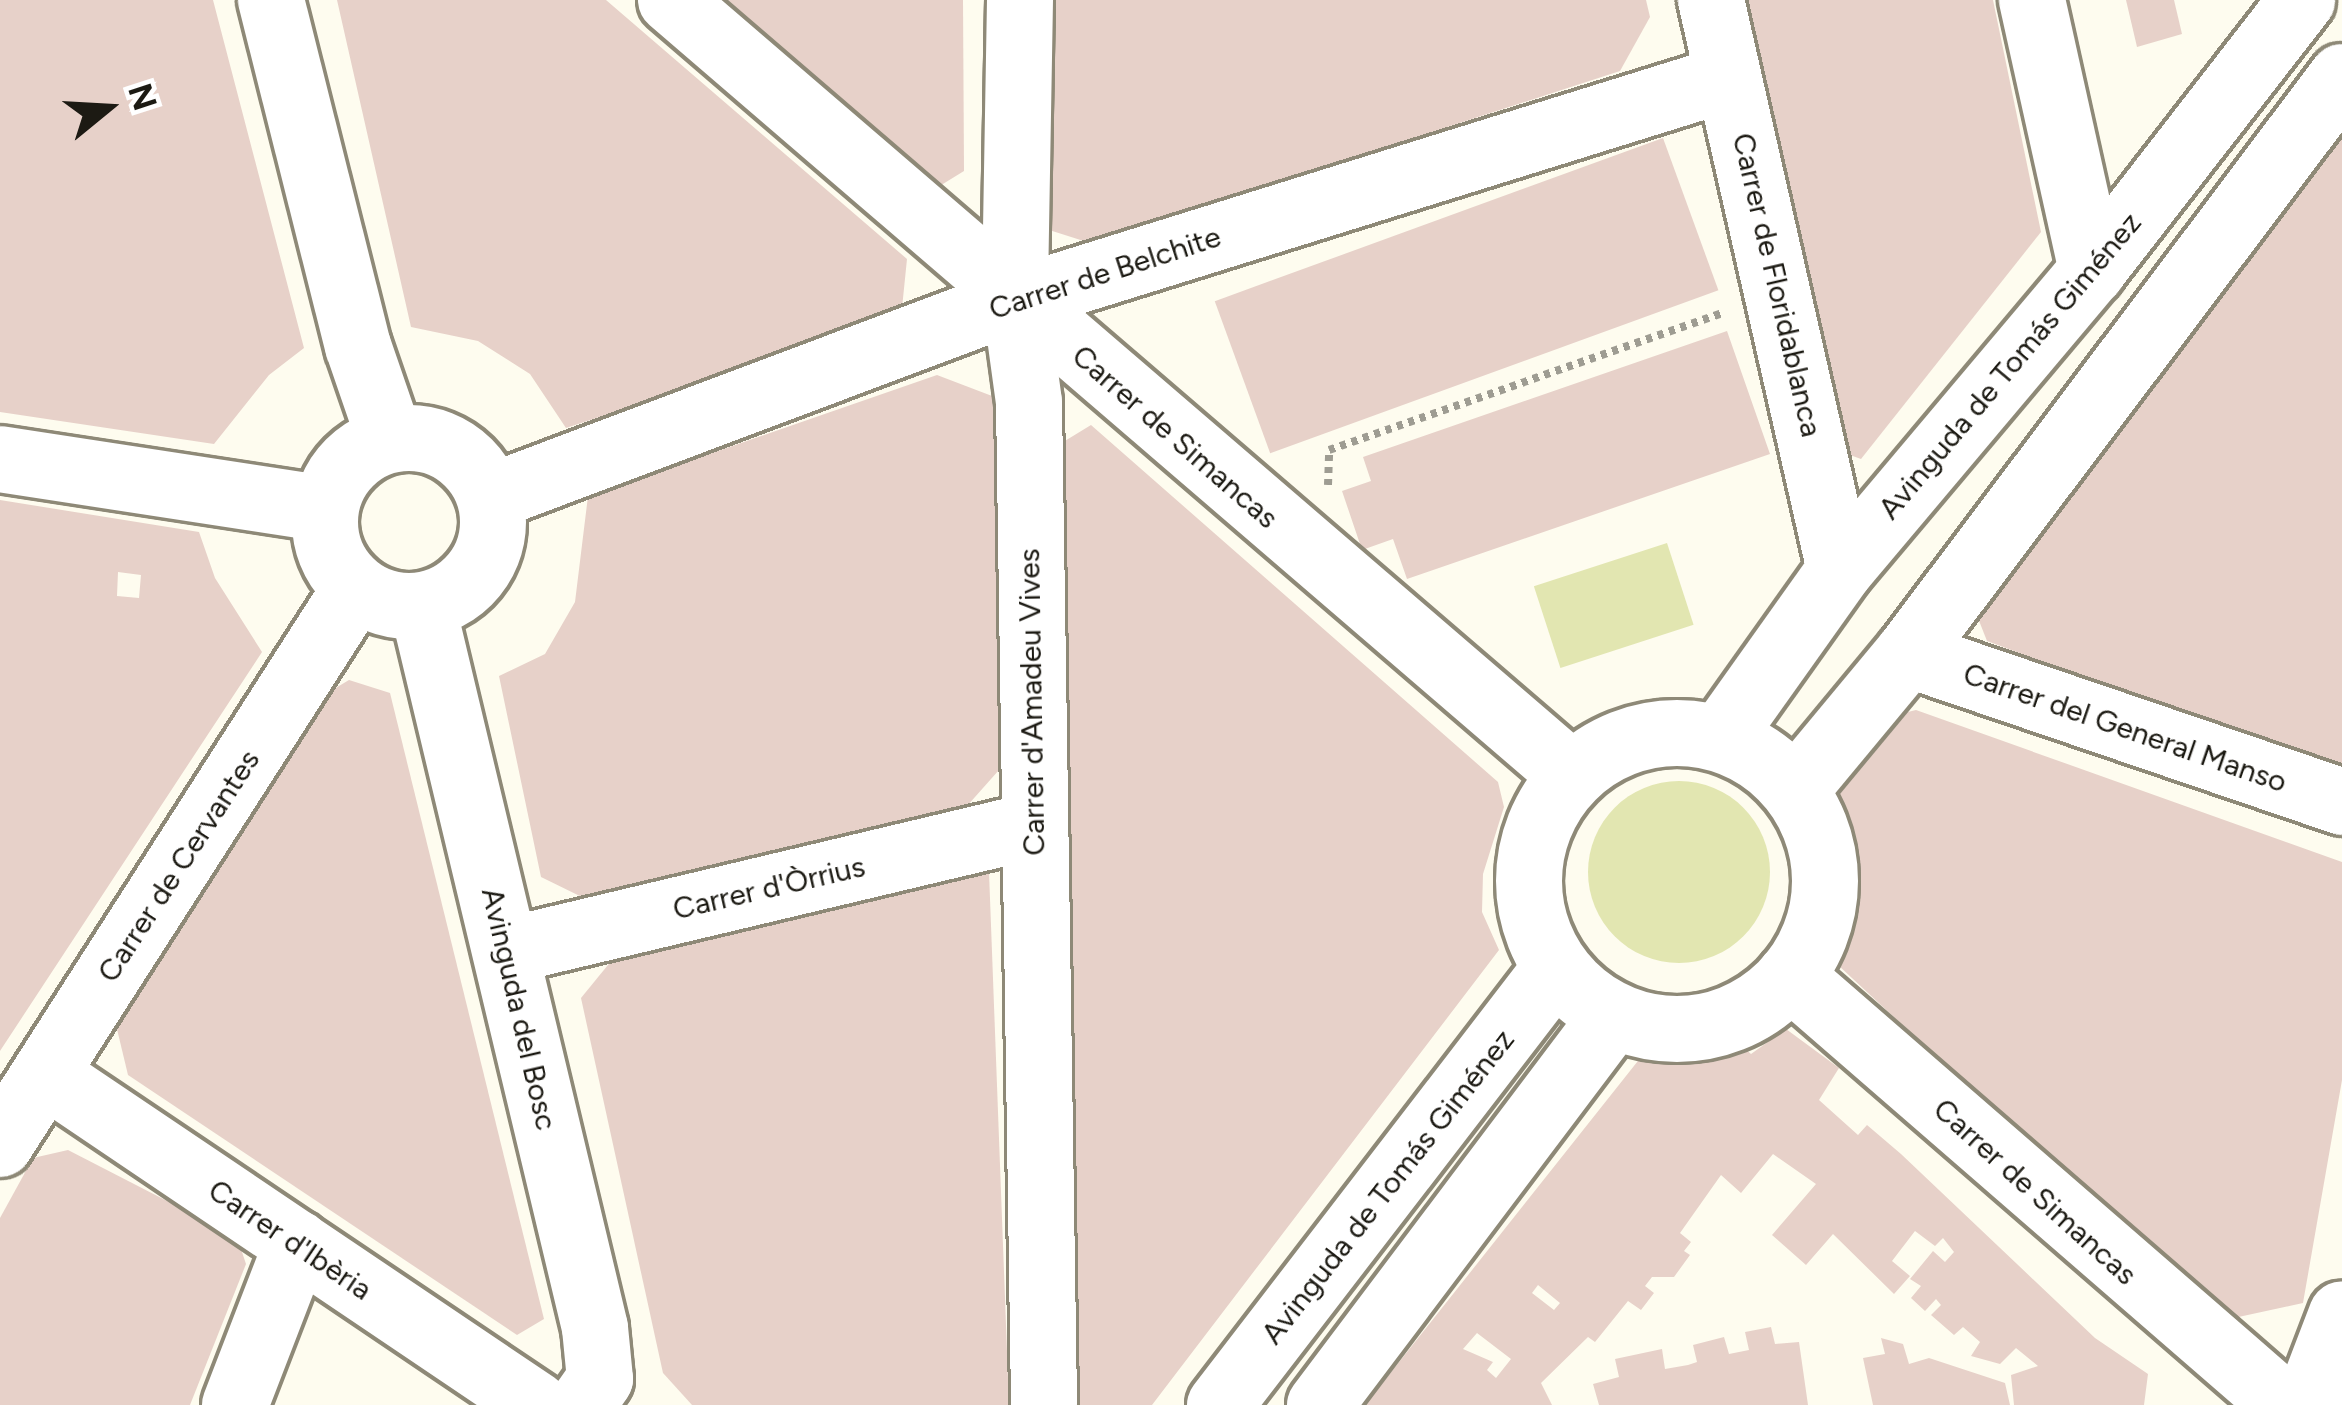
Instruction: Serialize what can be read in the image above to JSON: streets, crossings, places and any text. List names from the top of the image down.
{
  "streets": {
    "street": [
      "Carrer de Belchite",
      "Carrer de Floridablanca",
      "Avinguda de Tomás Giménez",
      "Carrer de Simancas",
      "Carrer d'Amadeu Vives",
      "Carrer del General Manso",
      "Carrer de Cervantes",
      "Carrer d'Òrrius",
      "Avinguda del Bosc",
      "Carrer d'Ibèria"
    ]
  },
  "crossings": [
    ["Carrer de Belchite", "Carrer de Floridablanca"],
    ["Carrer de Belchite", "Carrer de Simancas"],
    ["Carrer de Belchite", "Carrer d'Amadeu Vives"],
    ["Carrer de Belchite", "Carrer de Cervantes"],
    ["Carrer de Belchite", "Avinguda del Bosc"],
    ["Carrer de Floridablanca", "Avinguda de Tomás Giménez"],
    ["Avinguda de Tomás Giménez", "Carrer de Simancas"],
    ["Carrer de Simancas", "Carrer d'Amadeu Vives"],
    ["Carrer d'Amadeu Vives", "Carrer d'Òrrius"],
    ["Carrer de Cervantes", "Avinguda del Bosc"],
    ["Carrer de Cervantes", "Carrer d'Ibèria"],
    ["Carrer d'Òrrius", "Avinguda del Bosc"]
  ],
  "north": "right"
}
